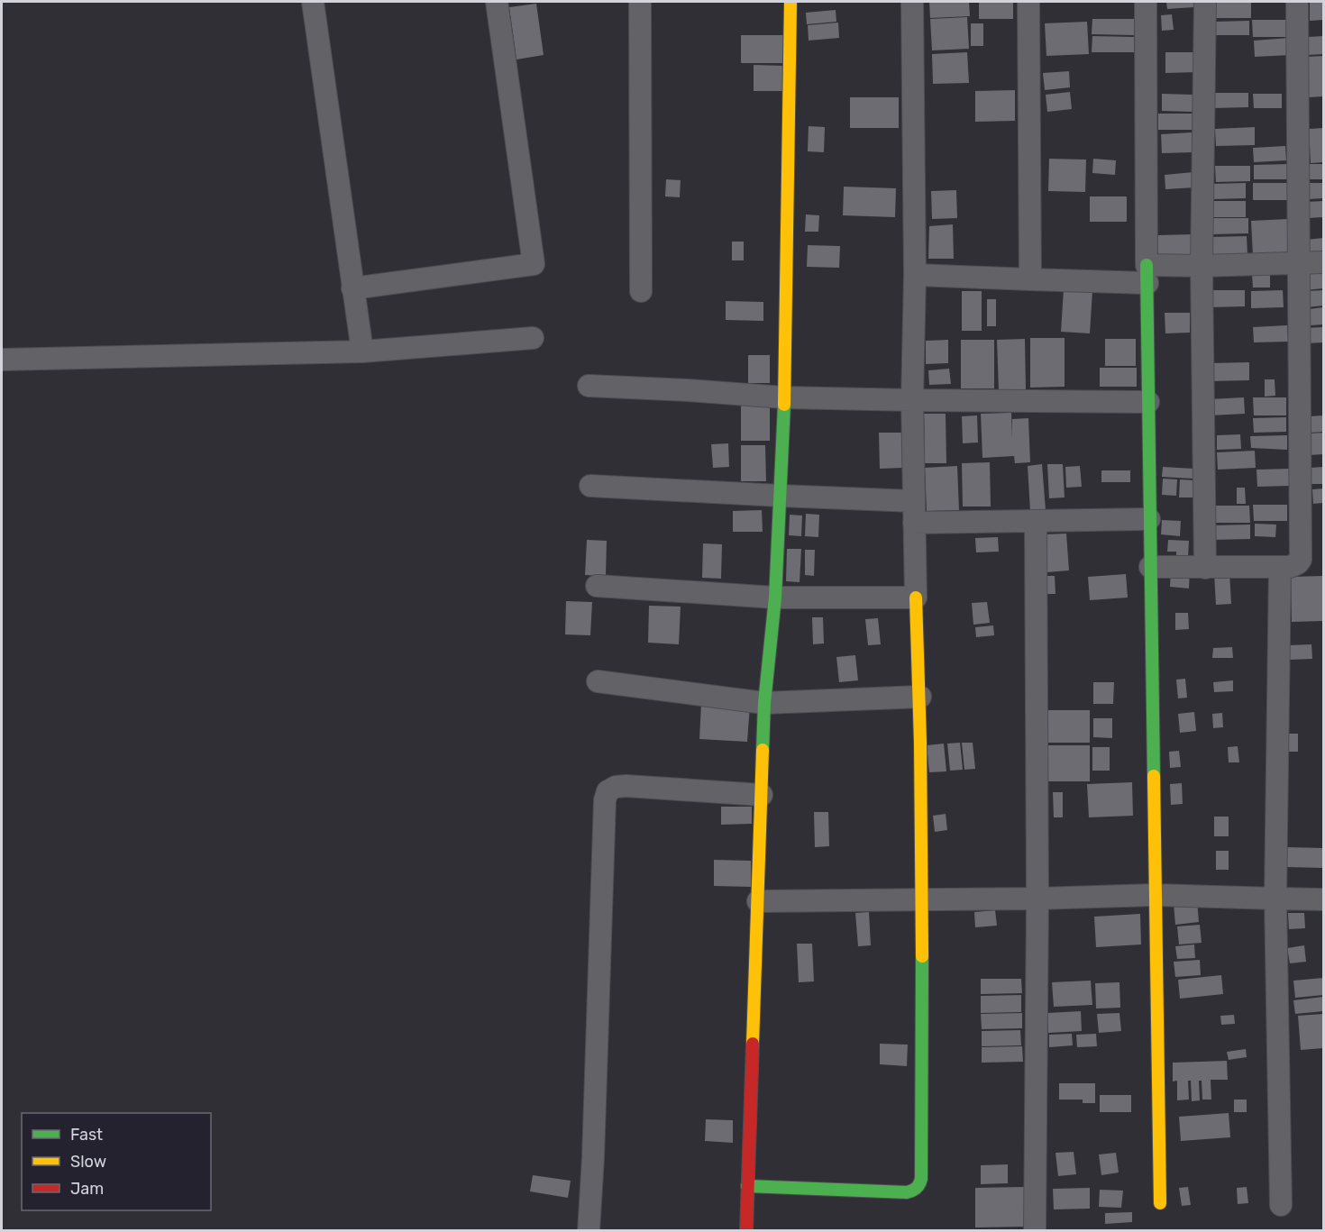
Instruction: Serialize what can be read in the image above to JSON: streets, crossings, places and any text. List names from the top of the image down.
{
  "legend": ["Fast", "Slow", "Jam"]
}
